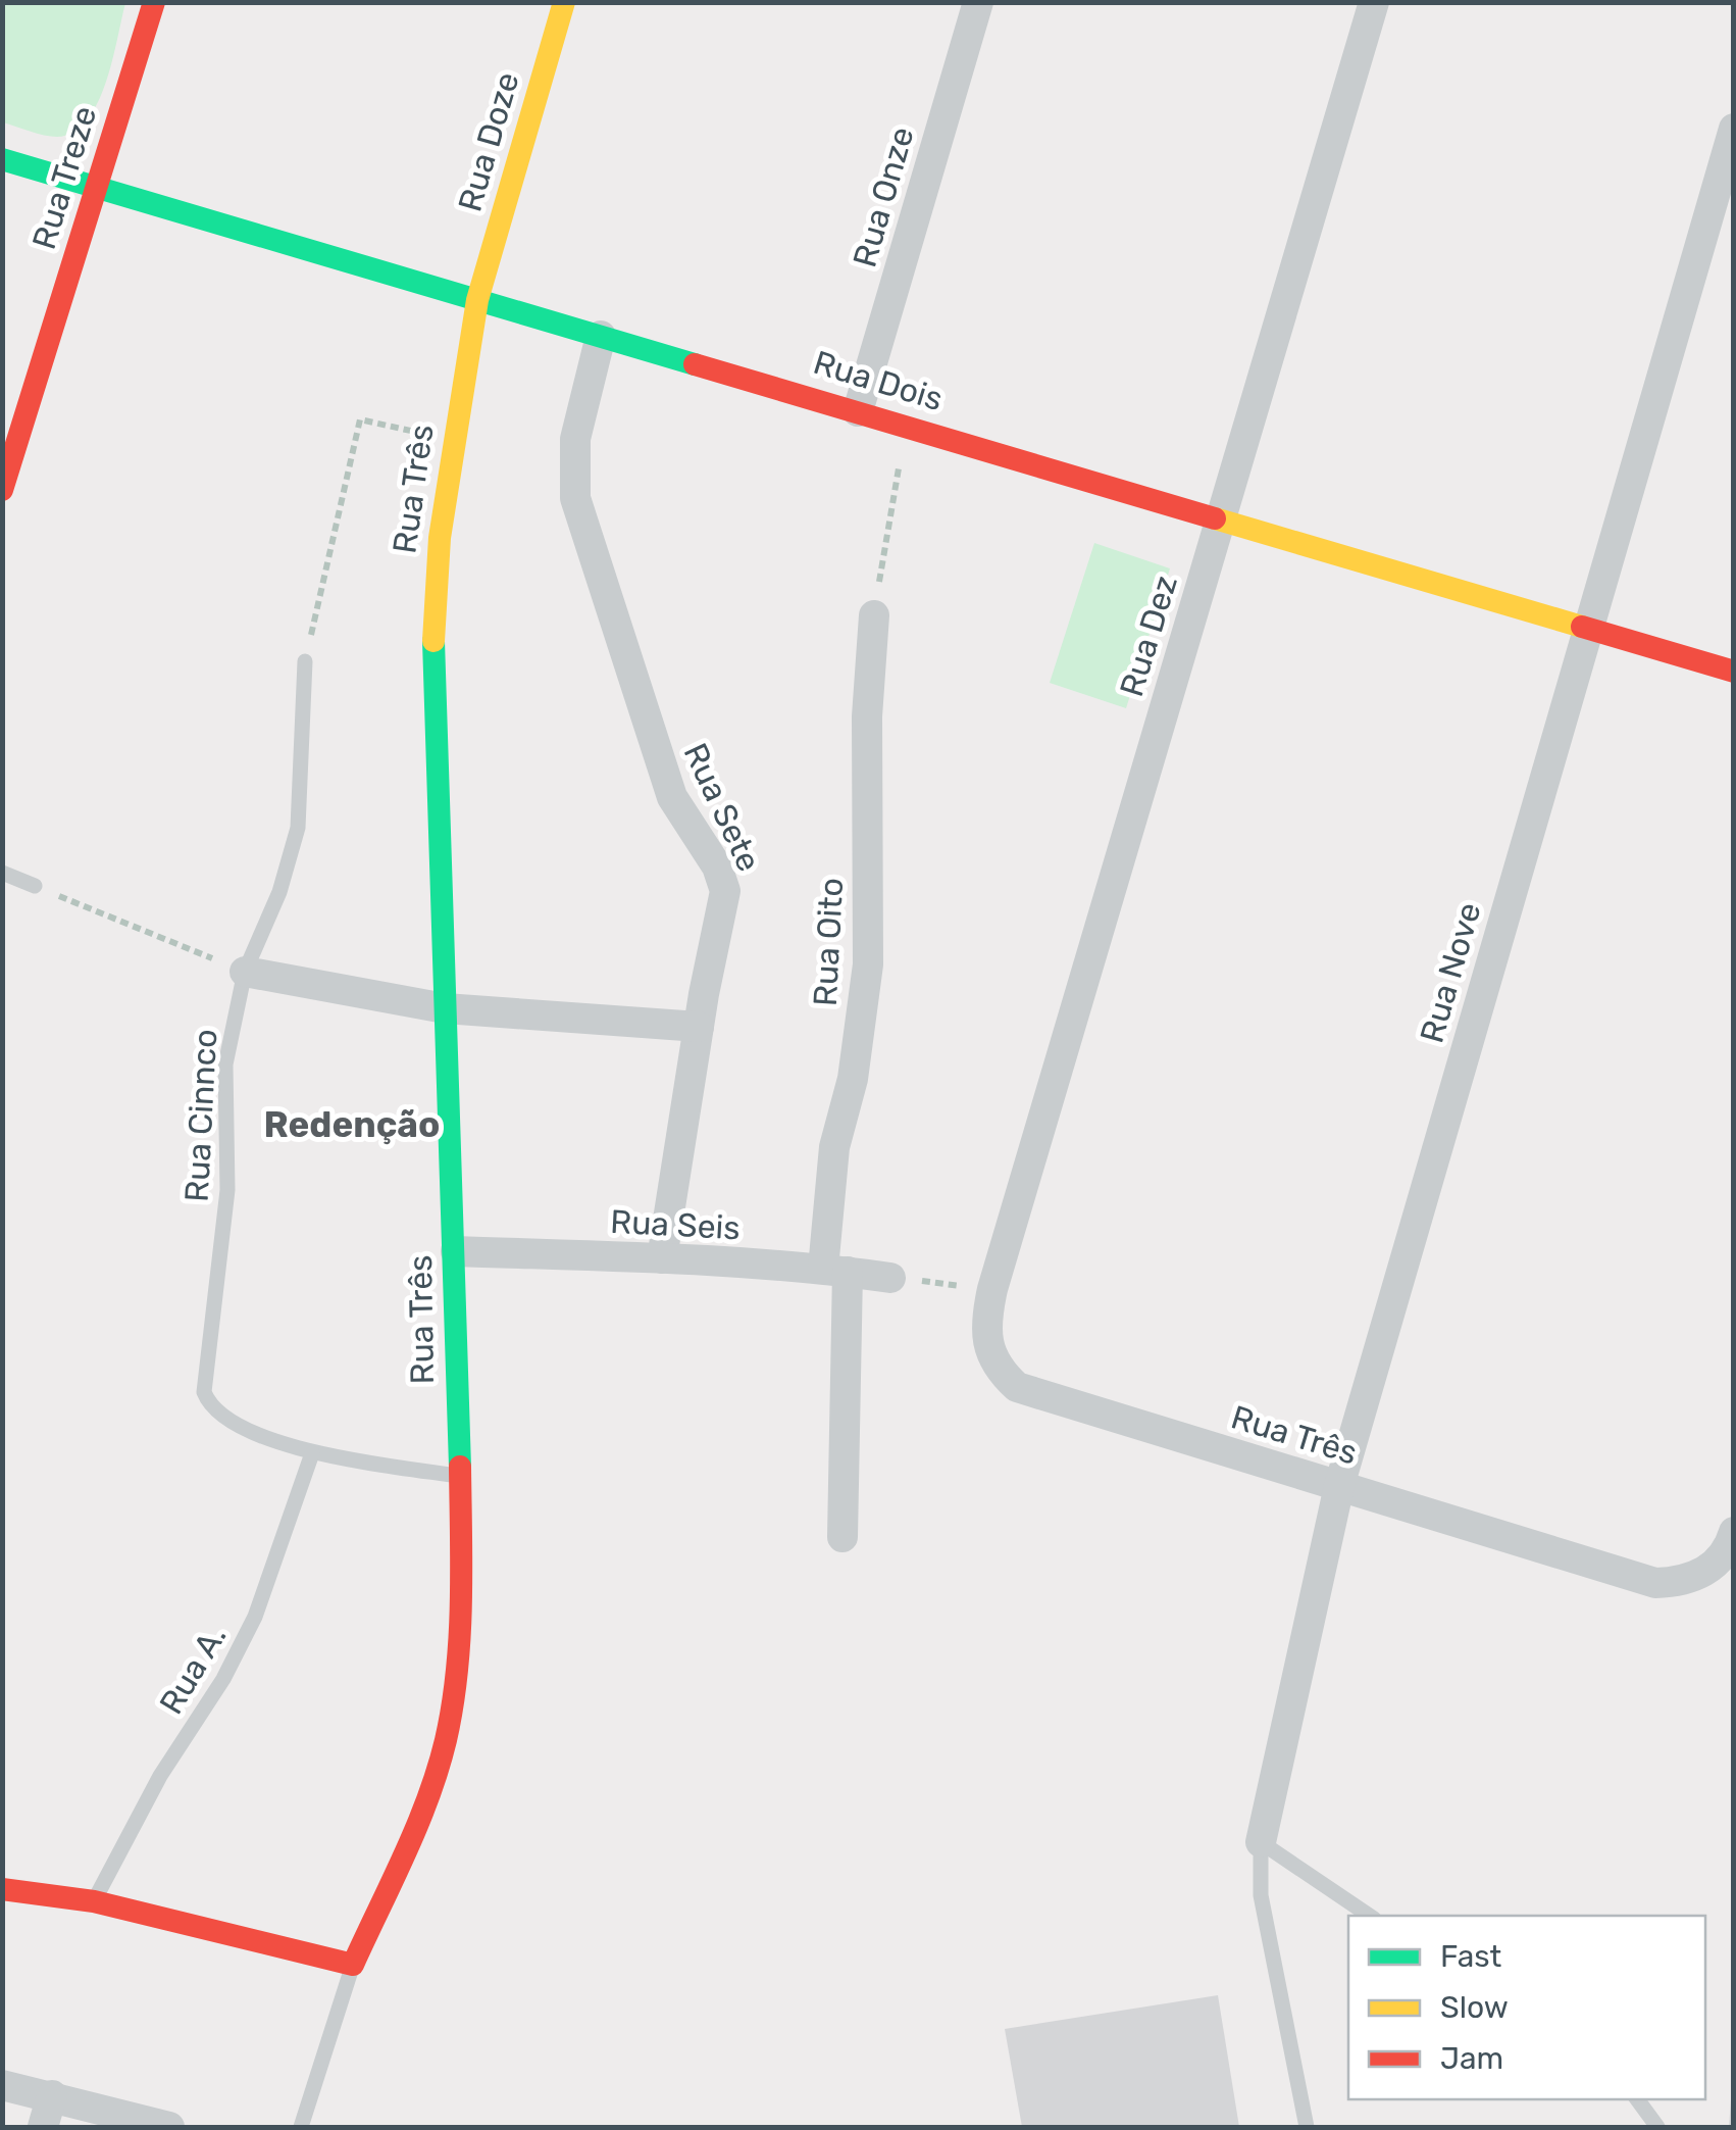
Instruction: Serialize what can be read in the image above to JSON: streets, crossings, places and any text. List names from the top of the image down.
{
  "streets": {
    "street": [
      "Rua Doze",
      "Rua Treze",
      "Rua Onze",
      "Rua Dois",
      "Rua Três",
      "Rua Dez",
      "Rua Sete",
      "Rua Oito",
      "Rua Nove",
      "Rua Seis"
    ],
    "lane": ["Rua Cinnco", "Rua A."]
  },
  "crossings": [
    ["Rua Doze", "Rua Dois"],
    ["Rua Doze", "Rua Três"],
    ["Rua Treze", "Rua Dois"],
    ["Rua Onze", "Rua Dois"],
    ["Rua Dois", "Rua Três"],
    ["Rua Dois", "Rua Dez"],
    ["Rua Dois", "Rua Sete"],
    ["Rua Dois", "Rua Nove"],
    ["Rua Três", "Rua Dez"],
    ["Rua Três", "Rua Nove"],
    ["Rua Três", "Rua Cinnco"],
    ["Rua Três", "Rua Seis"],
    ["Rua Sete", "Rua Seis"],
    ["Rua Oito", "Rua Seis"],
    ["Rua Cinnco", "Rua A."]
  ],
  "districts": ["Redenção"],
  "legend": ["Fast", "Slow", "Jam"]
}
